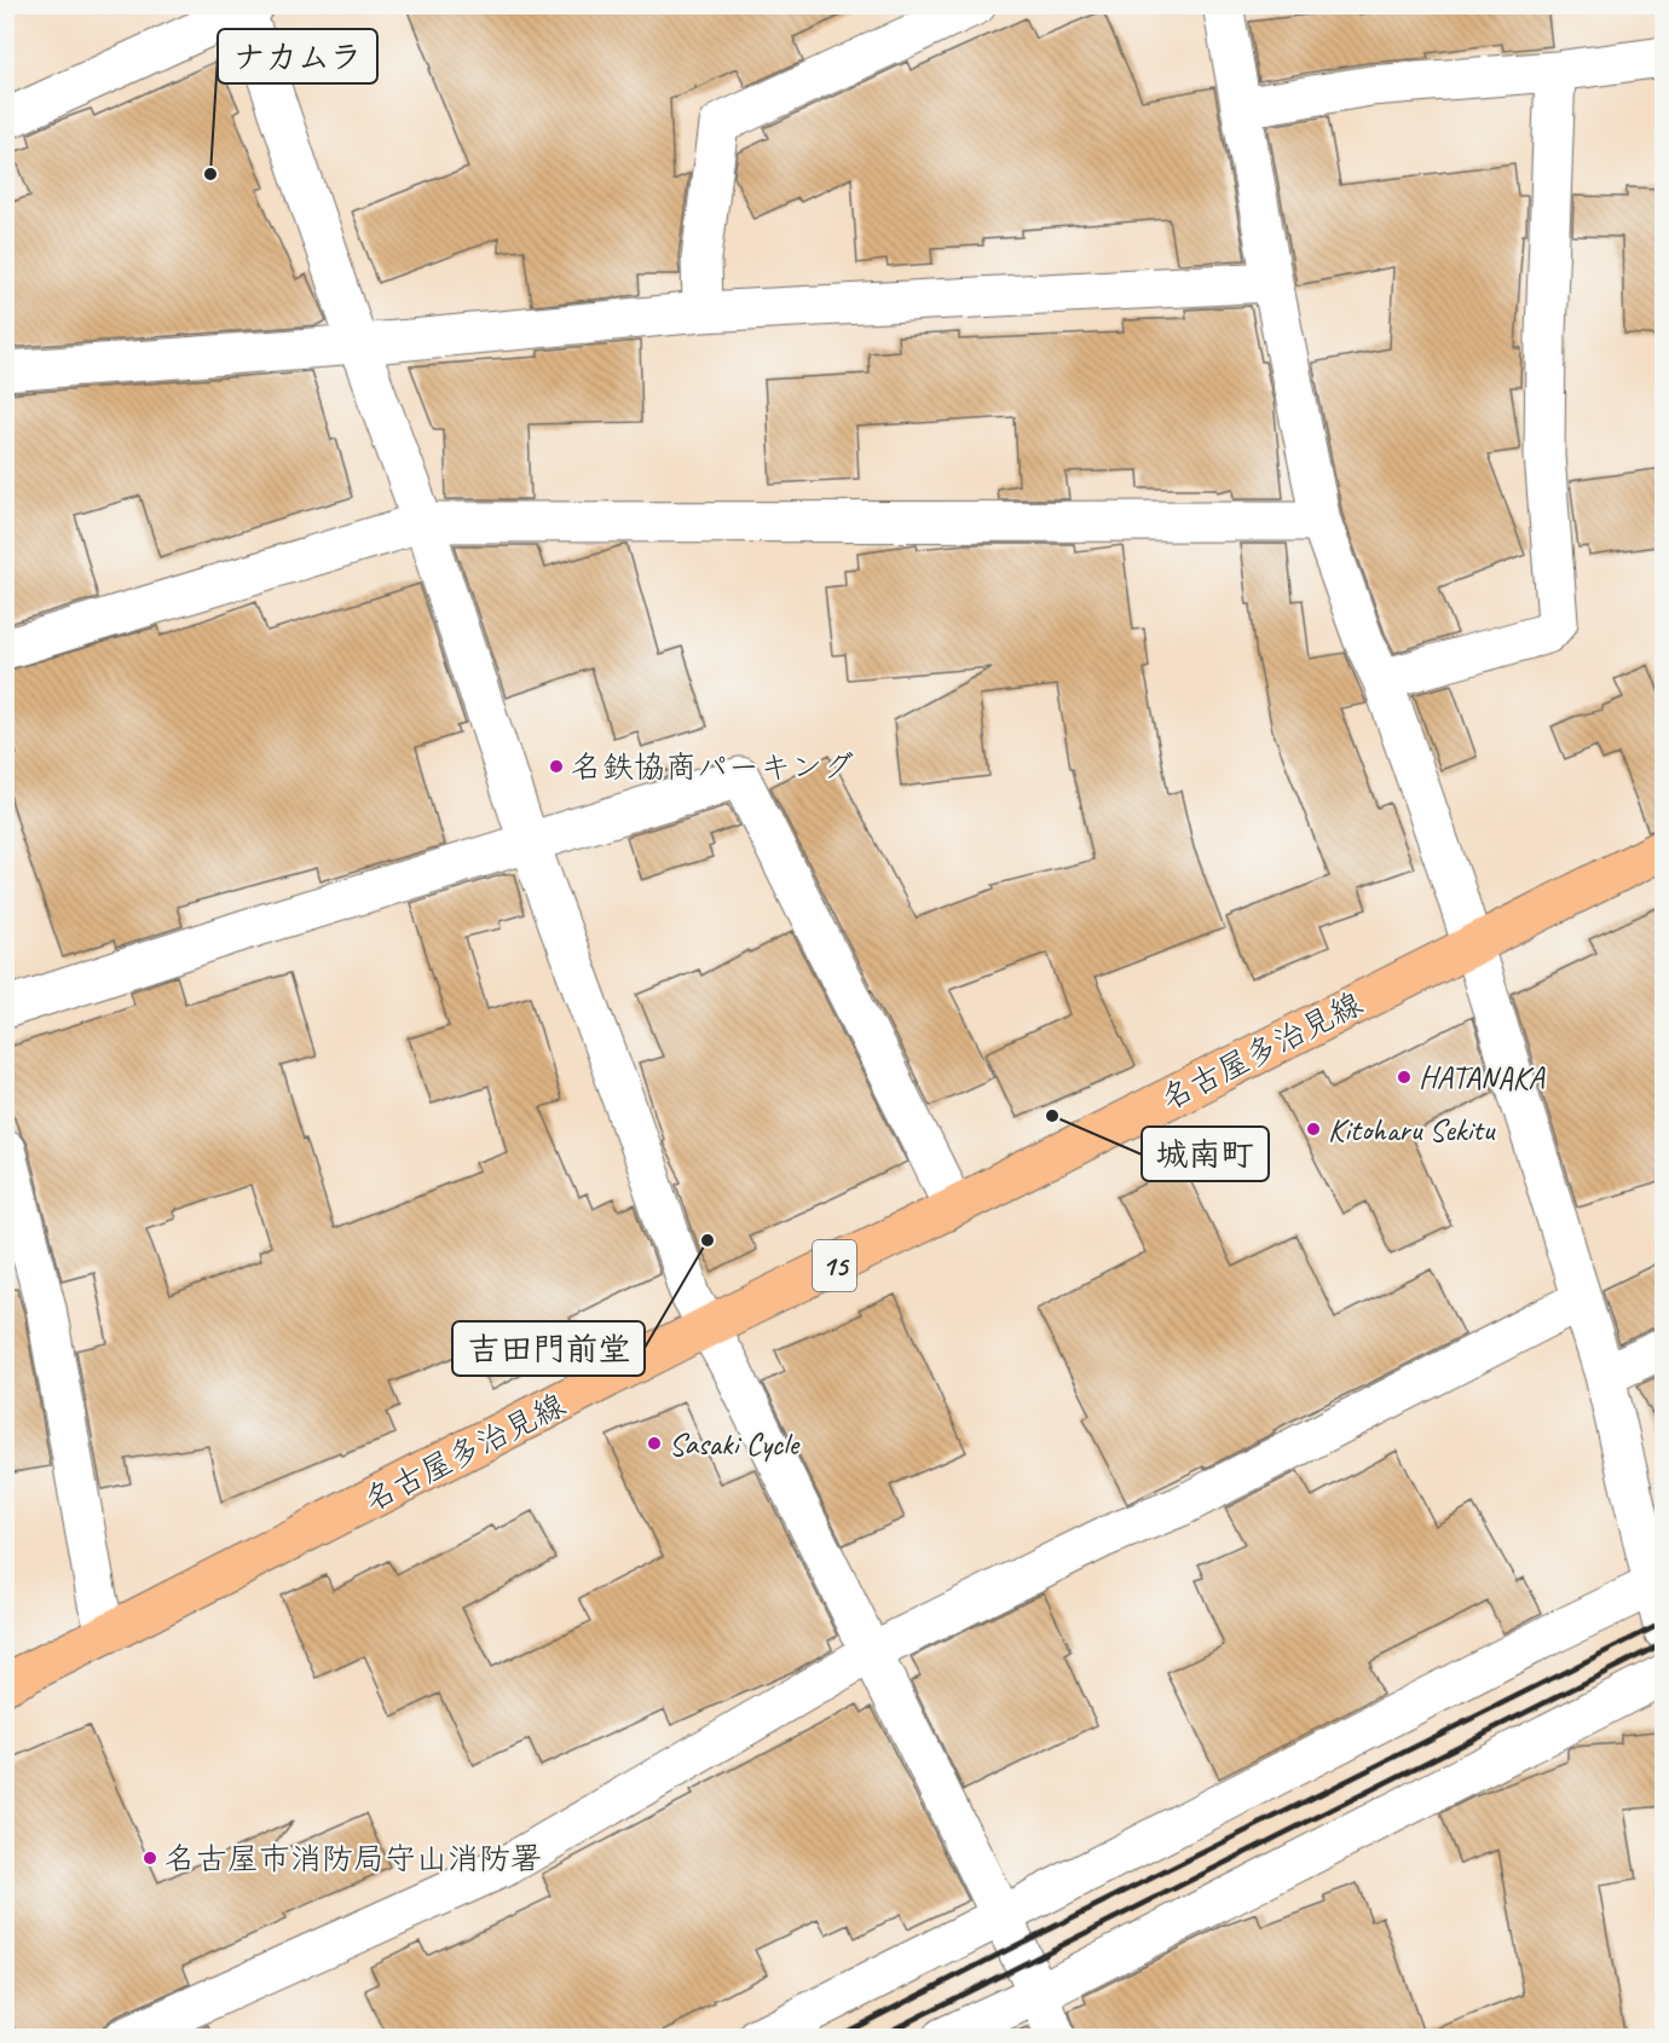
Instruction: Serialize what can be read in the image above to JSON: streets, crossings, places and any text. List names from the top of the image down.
{
  "streets": {
    "main road": ["名古屋多治見線", "15"]
  },
  "places": [
    "ナカムラ",
    "名鉄協商パーキング",
    "HATANAKA",
    "城南町",
    "Kitoharu Sekitu",
    "吉田門前堂",
    "Sasaki Cycle",
    "名古屋市消防局守山消防署"
  ]
}
